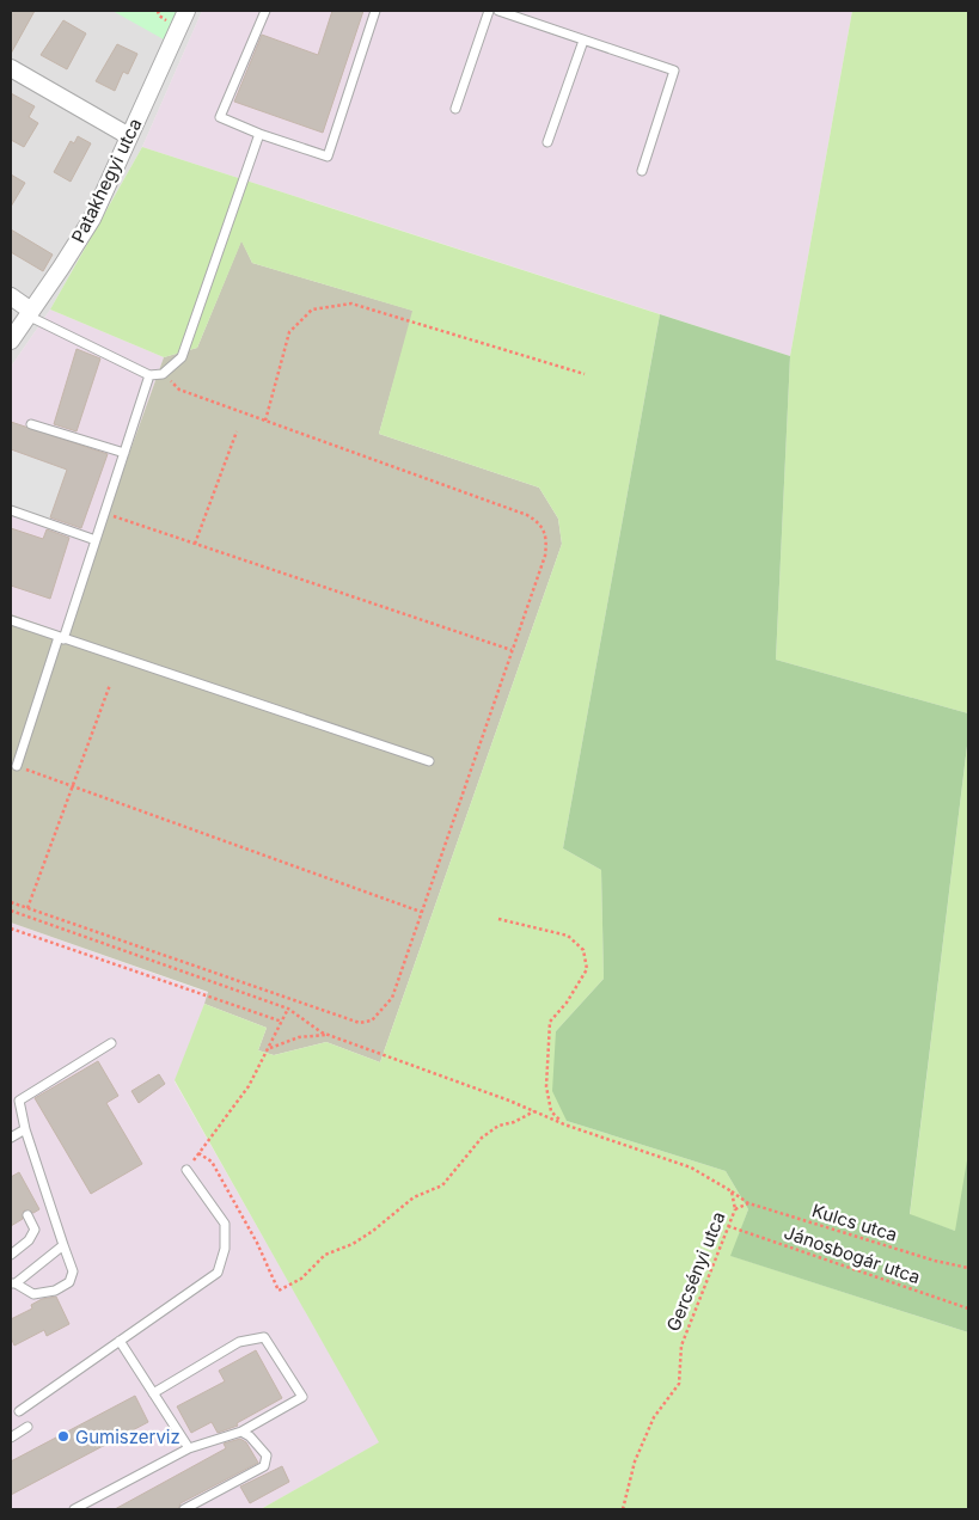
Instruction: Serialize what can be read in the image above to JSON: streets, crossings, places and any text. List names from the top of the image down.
{
  "streets": {
    "street": ["Patakhegyi utca"],
    "path": ["Kulcs utca", "Jánosbogár utca", "Gercsényi utca"]
  },
  "crossings": [
    ["Jánosbogár utca", "Gercsényi utca"]
  ],
  "places": ["Gumiszerviz"]
}
